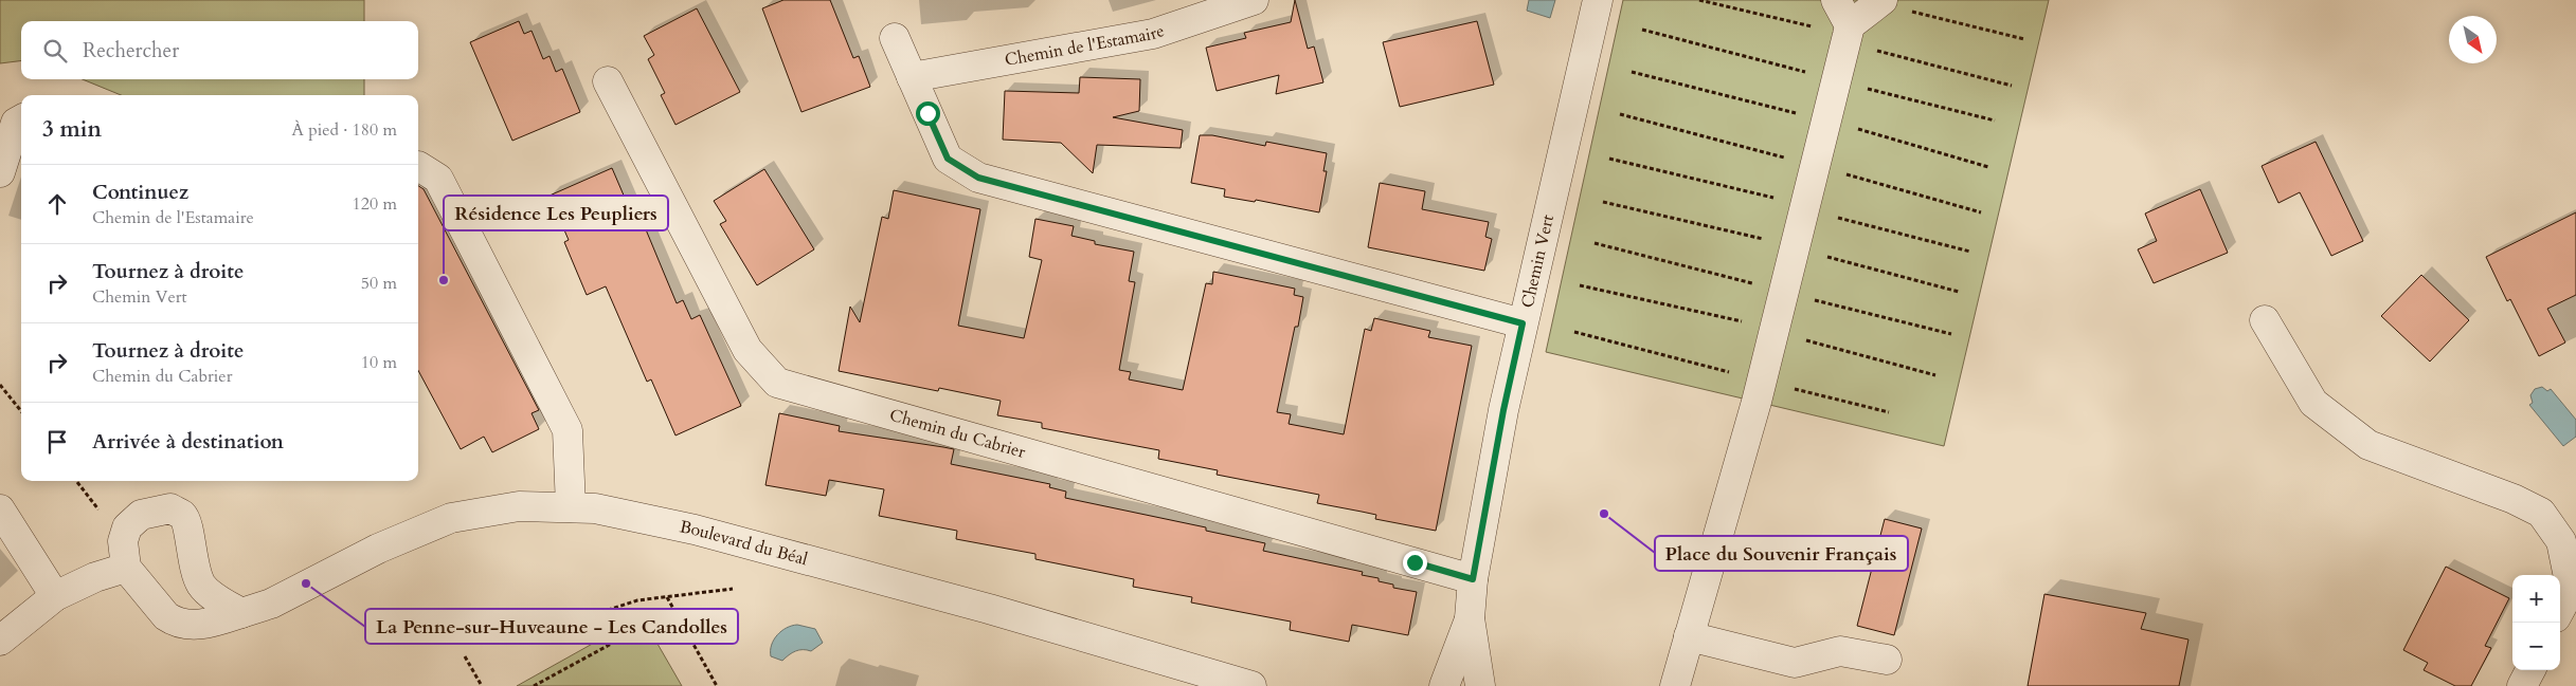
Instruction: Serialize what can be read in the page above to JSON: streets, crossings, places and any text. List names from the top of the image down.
{
  "streets": {
    "street": [
      "Chemin de l'Estamaire",
      "Chemin Vert",
      "Chemin du Cabrier",
      "Boulevard du Béal"
    ]
  },
  "crossings": [
    ["Chemin Vert", "Chemin du Cabrier"]
  ],
  "places": ["Résidence Les Peupliers", "Place du Souvenir Français", "La Penne-sur-Huveaune - Les Candolles"],
  "north": "bottom right",
  "page": {
    "search": "Rechercher",
    "heading": ["3 min", "À pied · 180 m"],
    "list": [
      ["Continuez", "Chemin de l'Estamaire", "120 m"],
      ["Tournez à droite", "Chemin Vert", "50 m"],
      ["Tournez à droite", "Chemin du Cabrier", "10 m"],
      "Arrivée à destination"
    ],
    "map_buttons": ["+", "−"]
  }
}
